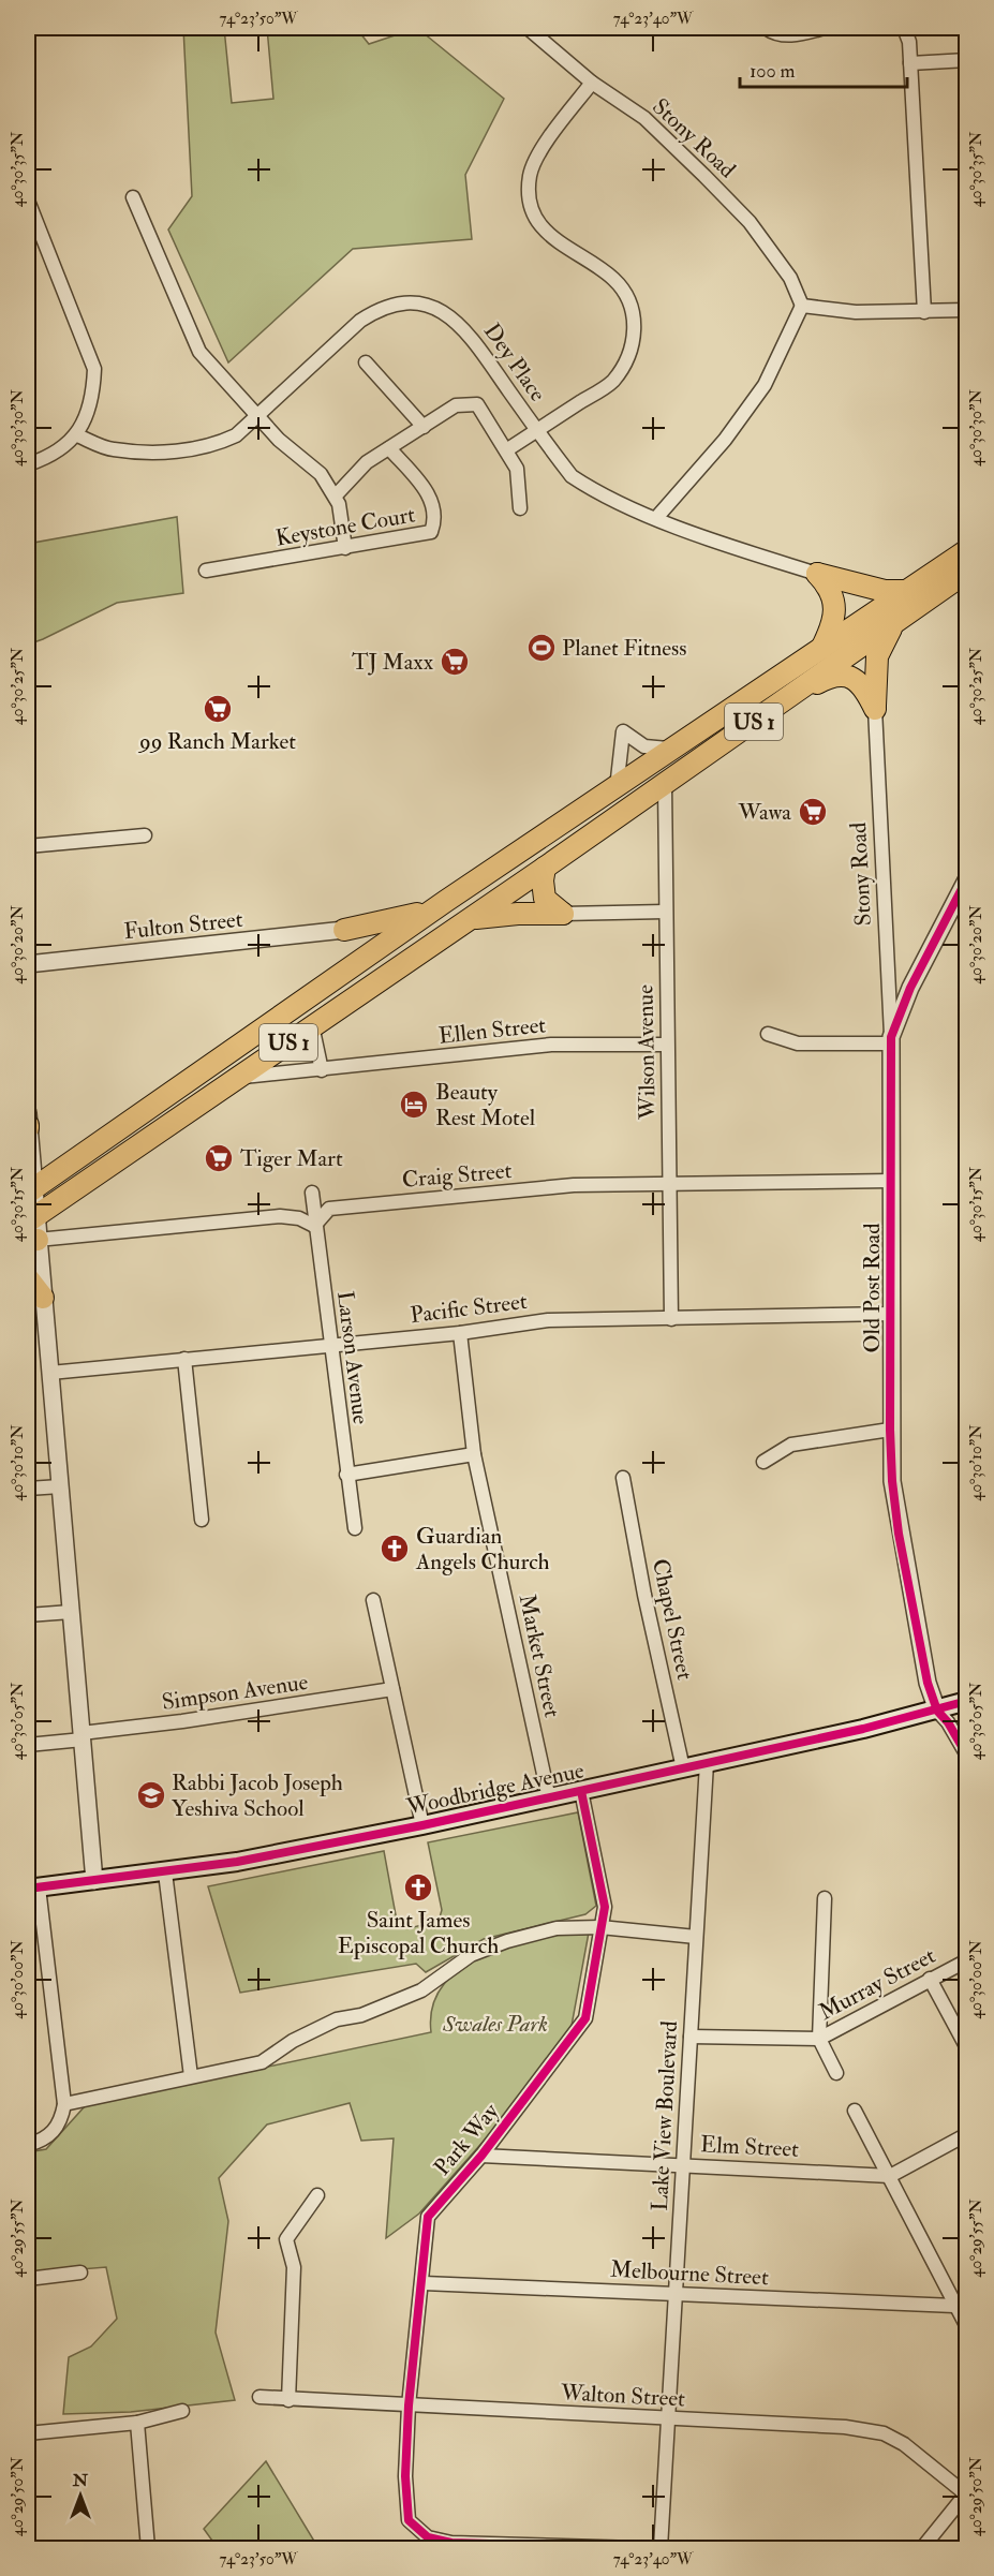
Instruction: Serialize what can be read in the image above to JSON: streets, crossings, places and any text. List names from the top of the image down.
{
  "streets": {
    "highway": ["US 1"],
    "main road": ["Woodbridge Avenue"],
    "street": [
      "Stony Road",
      "Dey Place",
      "Keystone Court",
      "Fulton Street",
      "Ellen Street",
      "Wilson Avenue",
      "Craig Street",
      "Old Post Road",
      "Pacific Street",
      "Larson Avenue",
      "Chapel Street",
      "Market Street",
      "Simpson Avenue",
      "Murray Street",
      "Lake View Boulevard",
      "Park Way",
      "Elm Street",
      "Melbourne Street",
      "Walton Street"
    ]
  },
  "crossings": [
    ["Stony Road", "Old Post Road"],
    ["US 1", "Ellen Street"],
    ["US 1", "Wilson Avenue"],
    ["Ellen Street", "Wilson Avenue"],
    ["Wilson Avenue", "Craig Street"],
    ["Wilson Avenue", "Pacific Street"],
    ["Craig Street", "Old Post Road"],
    ["Craig Street", "Larson Avenue"],
    ["Old Post Road", "Pacific Street"],
    ["Old Post Road", "Woodbridge Avenue"],
    ["Pacific Street", "Larson Avenue"],
    ["Pacific Street", "Market Street"],
    ["Chapel Street", "Woodbridge Avenue"],
    ["Market Street", "Woodbridge Avenue"],
    ["Woodbridge Avenue", "Lake View Boulevard"],
    ["Woodbridge Avenue", "Park Way"],
    ["Murray Street", "Lake View Boulevard"],
    ["Lake View Boulevard", "Elm Street"],
    ["Lake View Boulevard", "Melbourne Street"],
    ["Lake View Boulevard", "Walton Street"],
    ["Park Way", "Elm Street"],
    ["Park Way", "Melbourne Street"],
    ["Park Way", "Walton Street"]
  ],
  "parks": ["Swales Park"],
  "places": {
    "sports": ["Planet Fitness"],
    "supermarket": [
      "TJ Maxx",
      "99 Ranch Market",
      "Wawa",
      "Tiger Mart"
    ],
    "hotel": ["Beauty Rest Motel"],
    "church": ["Guardian Angels Church", "Saint James Episcopal Church"],
    "school or university": ["Rabbi Jacob Joseph Yeshiva School"]
  },
  "scale_bar": "100 m",
  "north": "top",
  "coordinates": [
    "74°23'50\"W",
    "74°23'40\"W",
    "40°30'35\"N",
    "40°30'30\"N",
    "40°30'25\"N",
    "40°30'20\"N",
    "40°30'15\"N",
    "40°30'10\"N",
    "40°30'05\"N",
    "40°30'00\"N",
    "40°29'55\"N",
    "40°29'50\"N"
  ]
}
